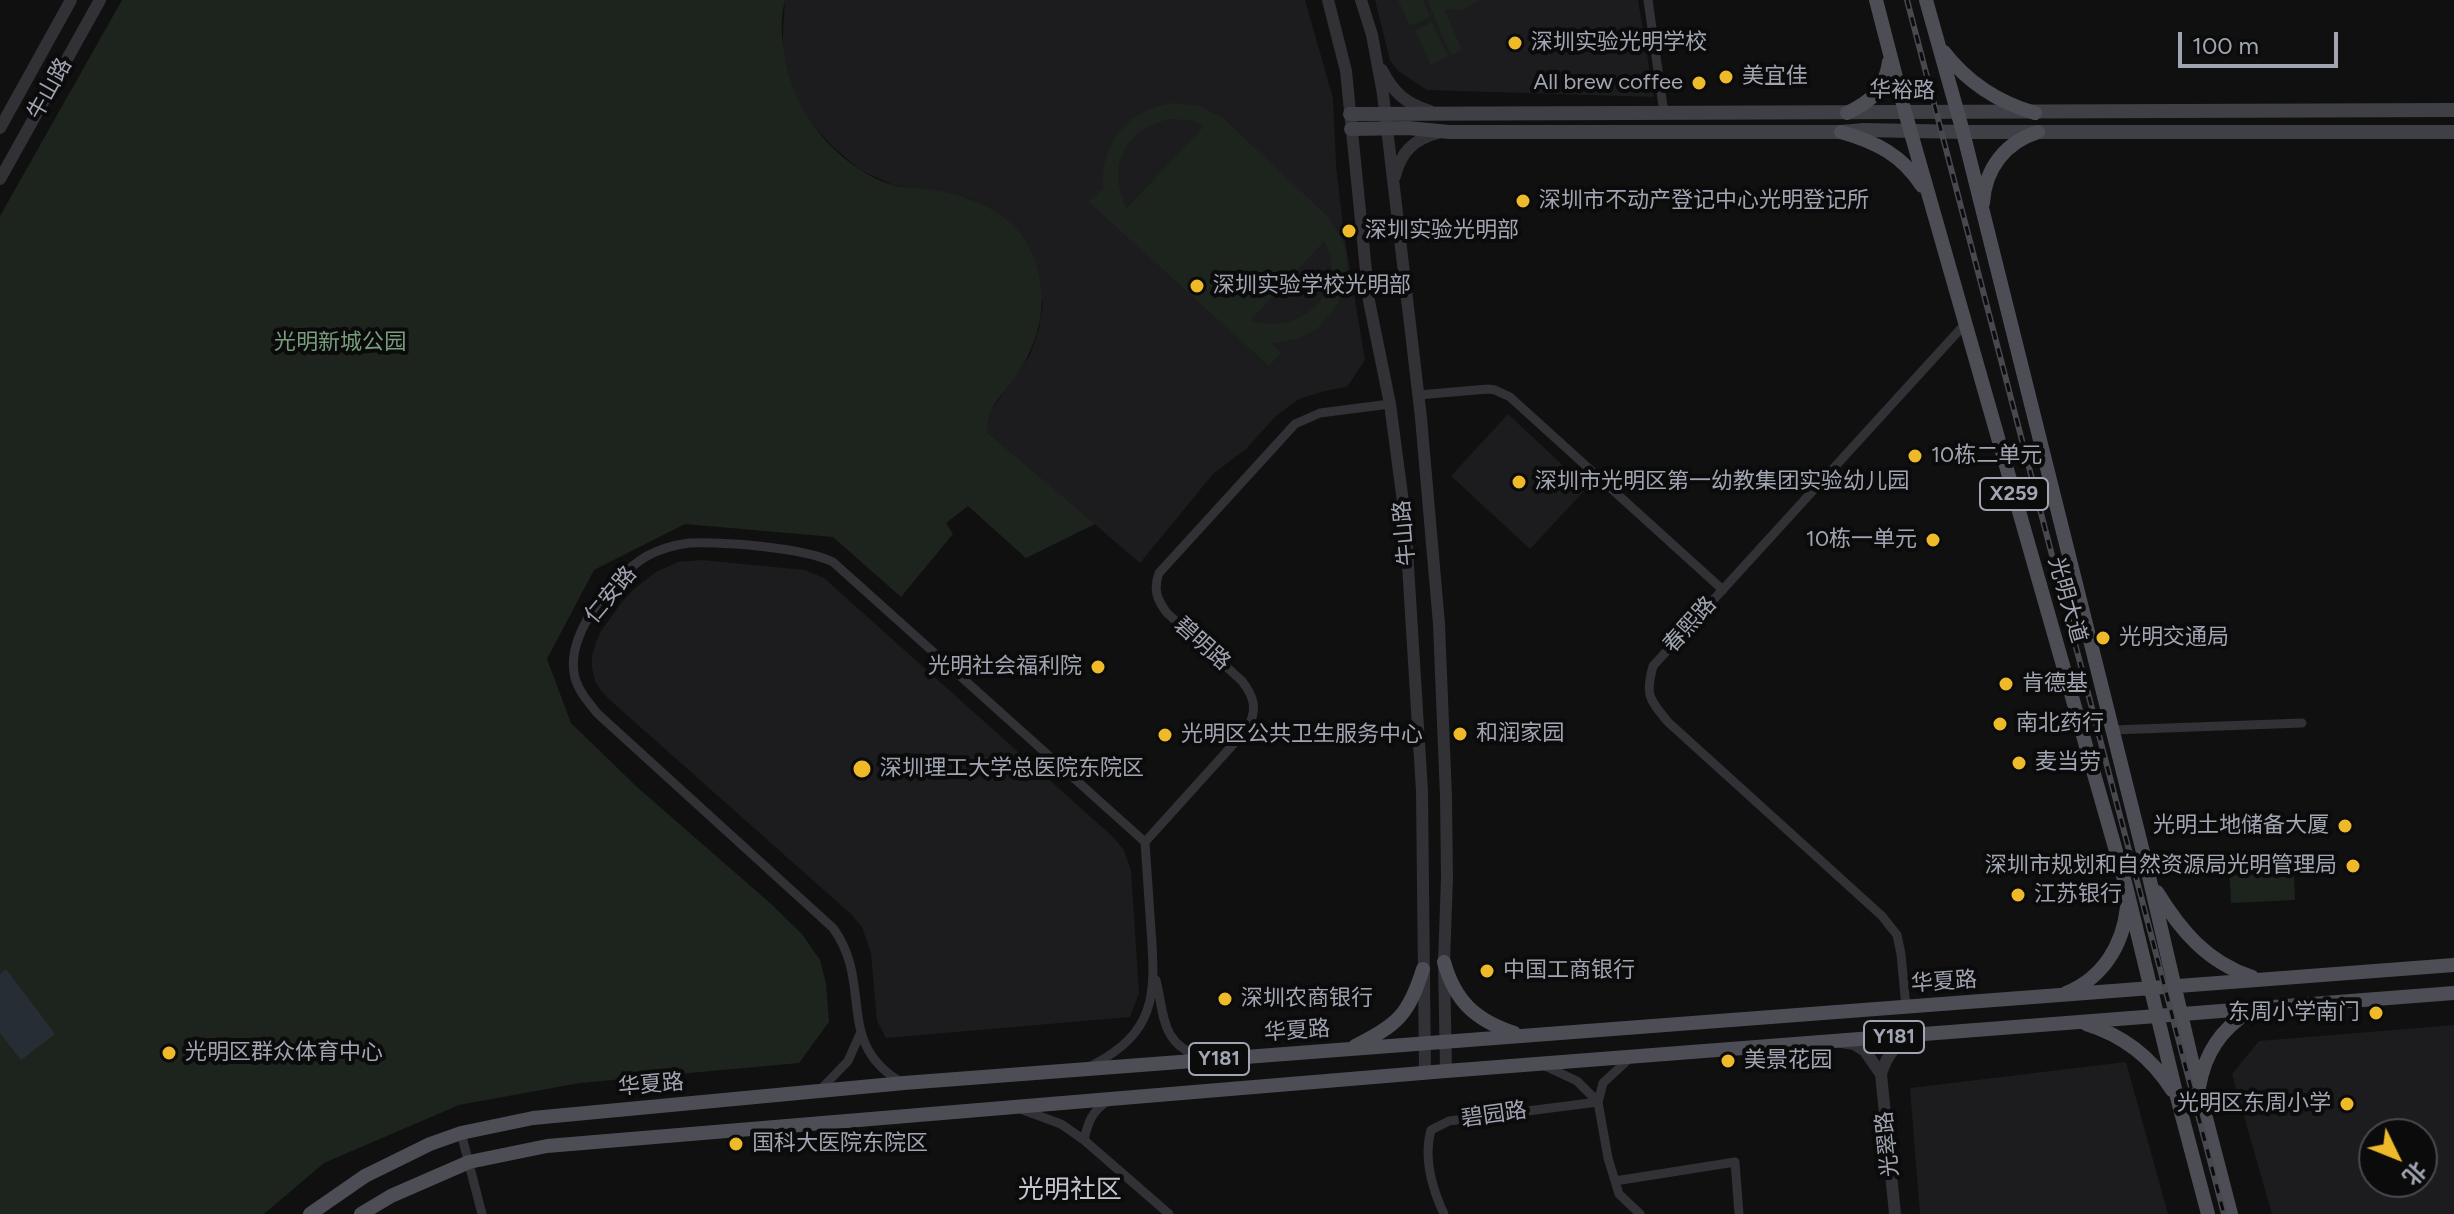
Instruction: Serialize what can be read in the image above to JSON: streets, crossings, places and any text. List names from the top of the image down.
{
  "streets": {
    "main road": [
      "华裕路",
      "X259",
      "光明大道",
      "华夏路",
      "Y181"
    ],
    "street": [
      "牛山路",
      "仁安路",
      "春熙路",
      "碧明路",
      "碧园路",
      "光翠路"
    ]
  },
  "crossings": [
    ["牛山路", "华裕路"],
    ["牛山路", "碧明路"],
    ["牛山路", "华夏路"],
    ["牛山路", "Y181"],
    ["华裕路", "光明大道"],
    ["仁安路", "碧明路"],
    ["仁安路", "华夏路"],
    ["光明大道", "春熙路"],
    ["光明大道", "华夏路"],
    ["光明大道", "Y181"],
    ["春熙路", "华夏路"]
  ],
  "districts": ["光明社区"],
  "parks": ["光明新城公园"],
  "places": [
    "深圳实验光明学校",
    "美宜佳",
    "All brew coffee",
    "深圳市不动产登记中心光明登记所",
    "深圳实验光明部",
    "深圳实验学校光明部",
    "10栋二单元",
    "深圳市光明区第一幼教集团实验幼儿园",
    "10栋一单元",
    "光明交通局",
    "光明社会福利院",
    "肯德基",
    "南北药行",
    "和润家园",
    "光明区公共卫生服务中心",
    "麦当劳",
    "深圳理工大学总医院东院区",
    "光明土地储备大厦",
    "深圳市规划和自然资源局光明管理局",
    "江苏银行",
    "中国工商银行",
    "深圳农商银行",
    "东周小学南门",
    "光明区群众体育中心",
    "美景花园",
    "光明区东周小学",
    "国科大医院东院区"
  ],
  "scale_bar": "100 m",
  "north": "bottom right"
}
